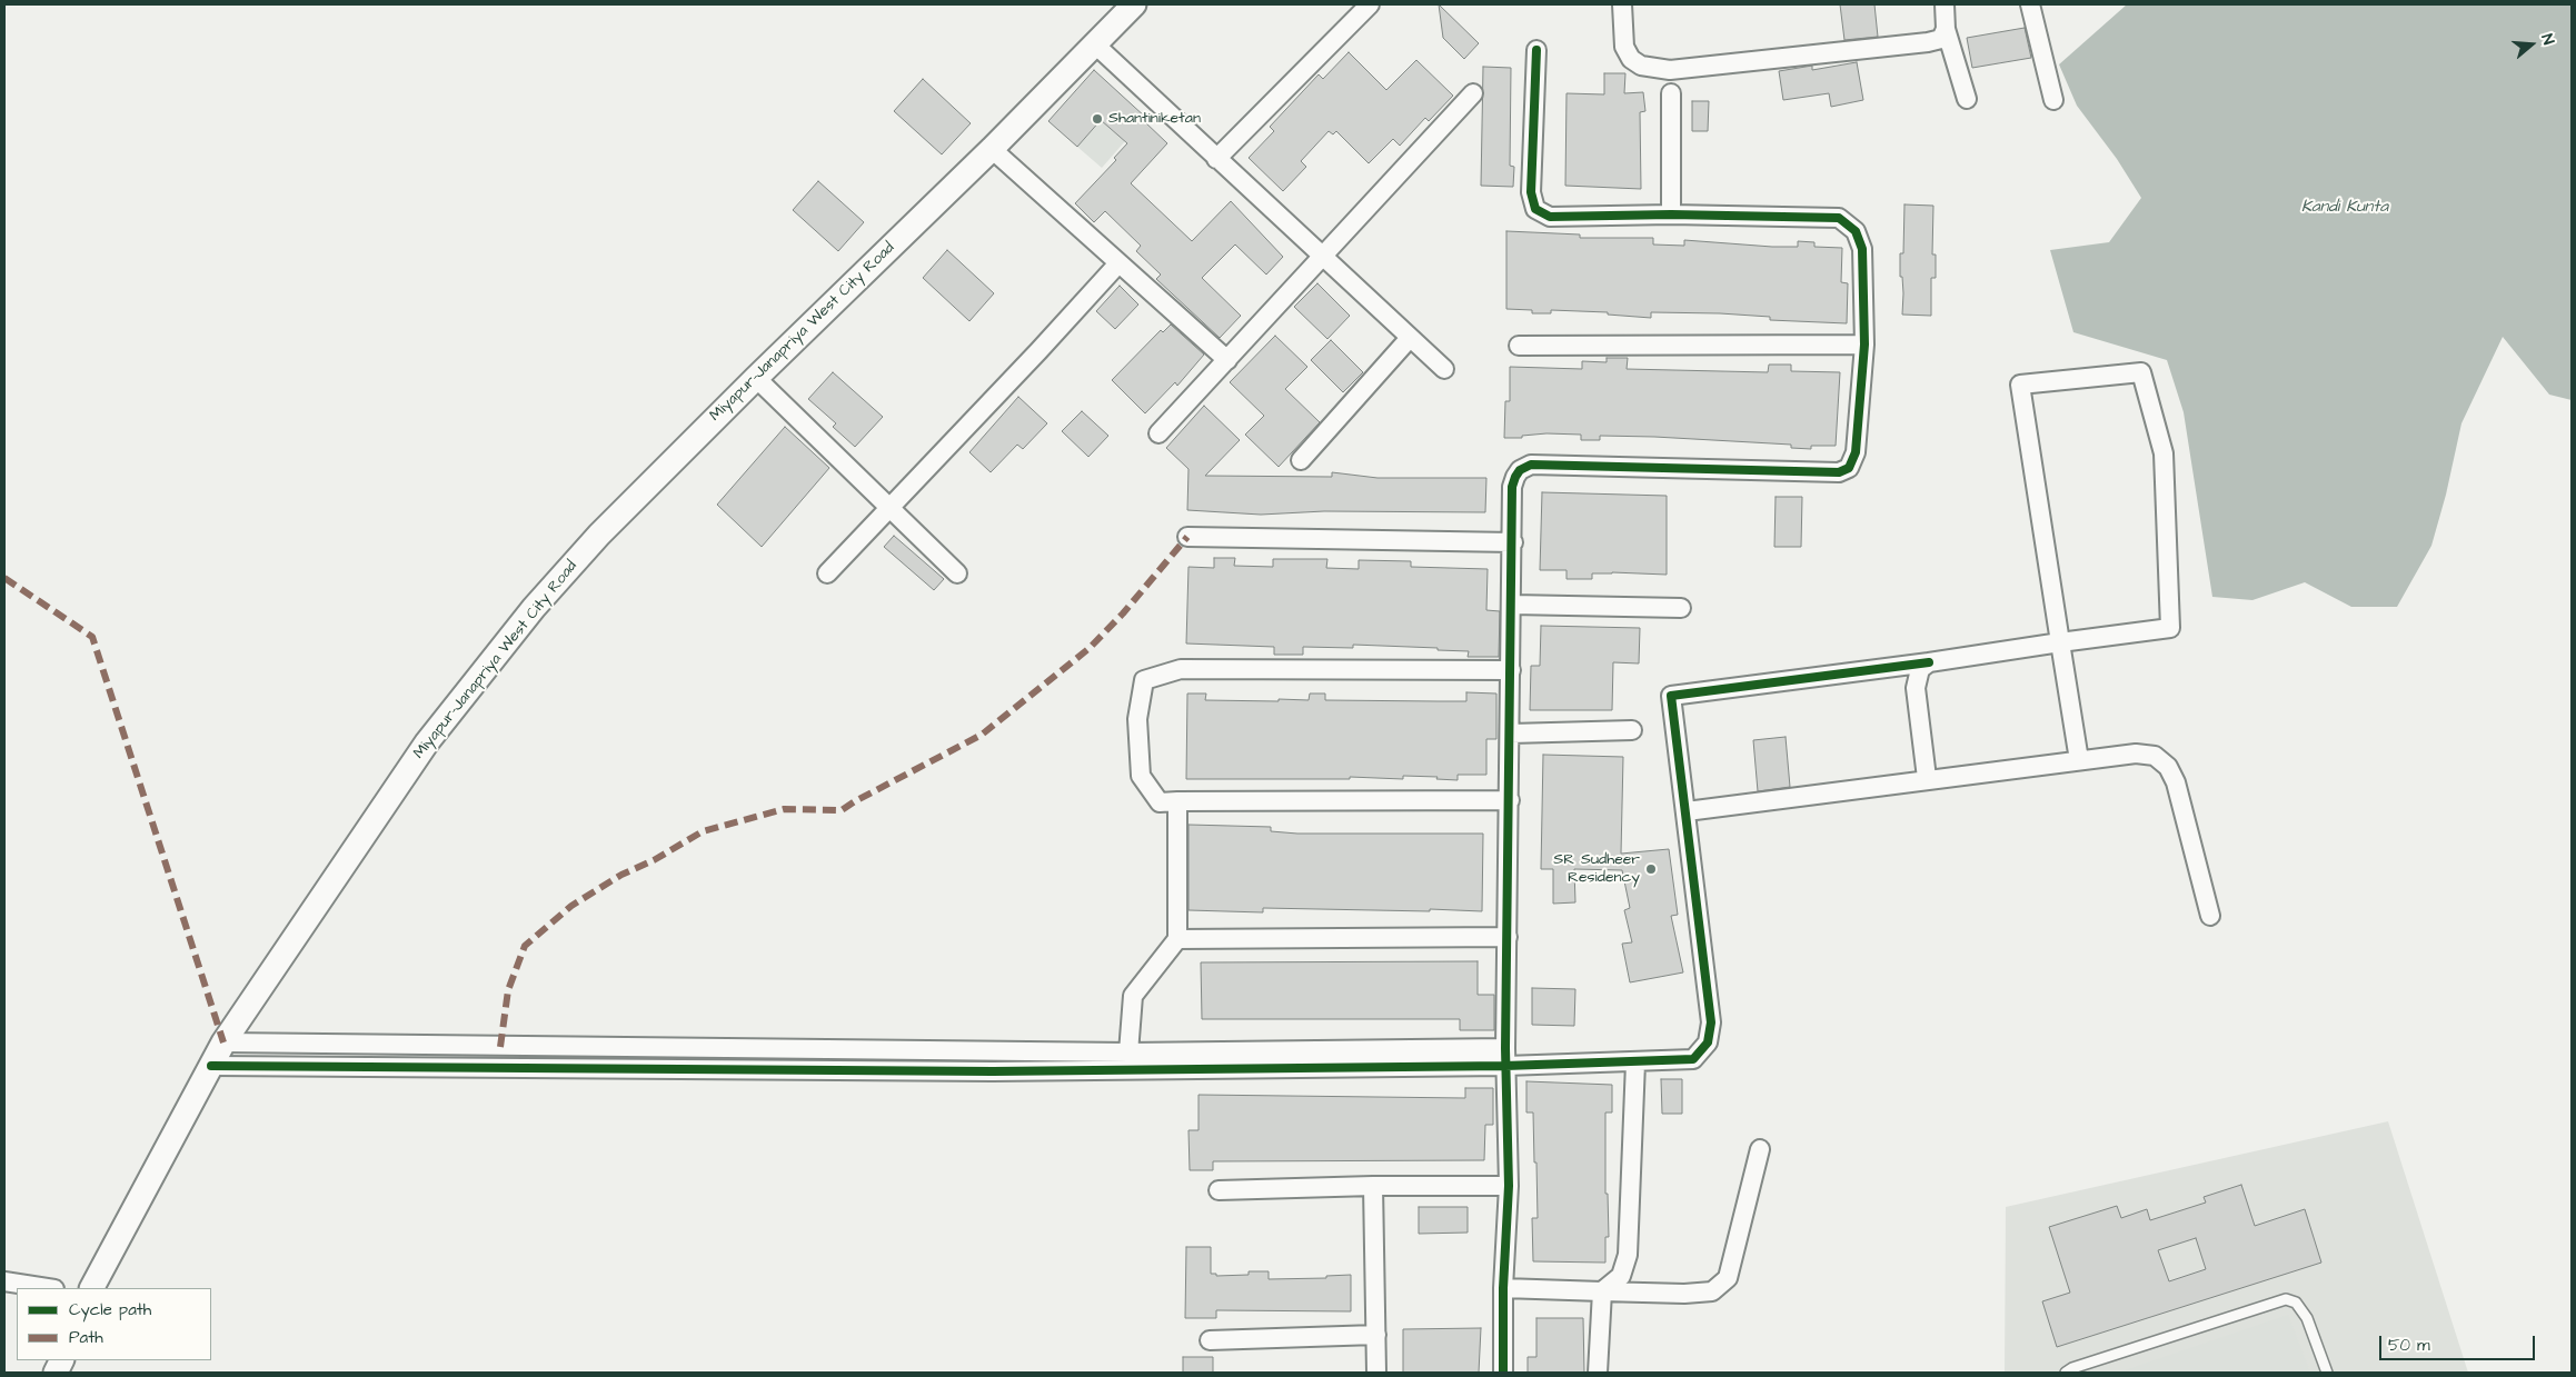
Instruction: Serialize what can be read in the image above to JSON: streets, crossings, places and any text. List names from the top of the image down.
{
  "streets": {
    "street": ["Miyapur-Janapriya West City Road"]
  },
  "water": ["Kandi Kunta"],
  "places": ["Shantiniketan", "SR Sudheer Residency"],
  "legend": ["Cycle path", "Path"],
  "scale_bar": "50 m",
  "north": "right"
}
